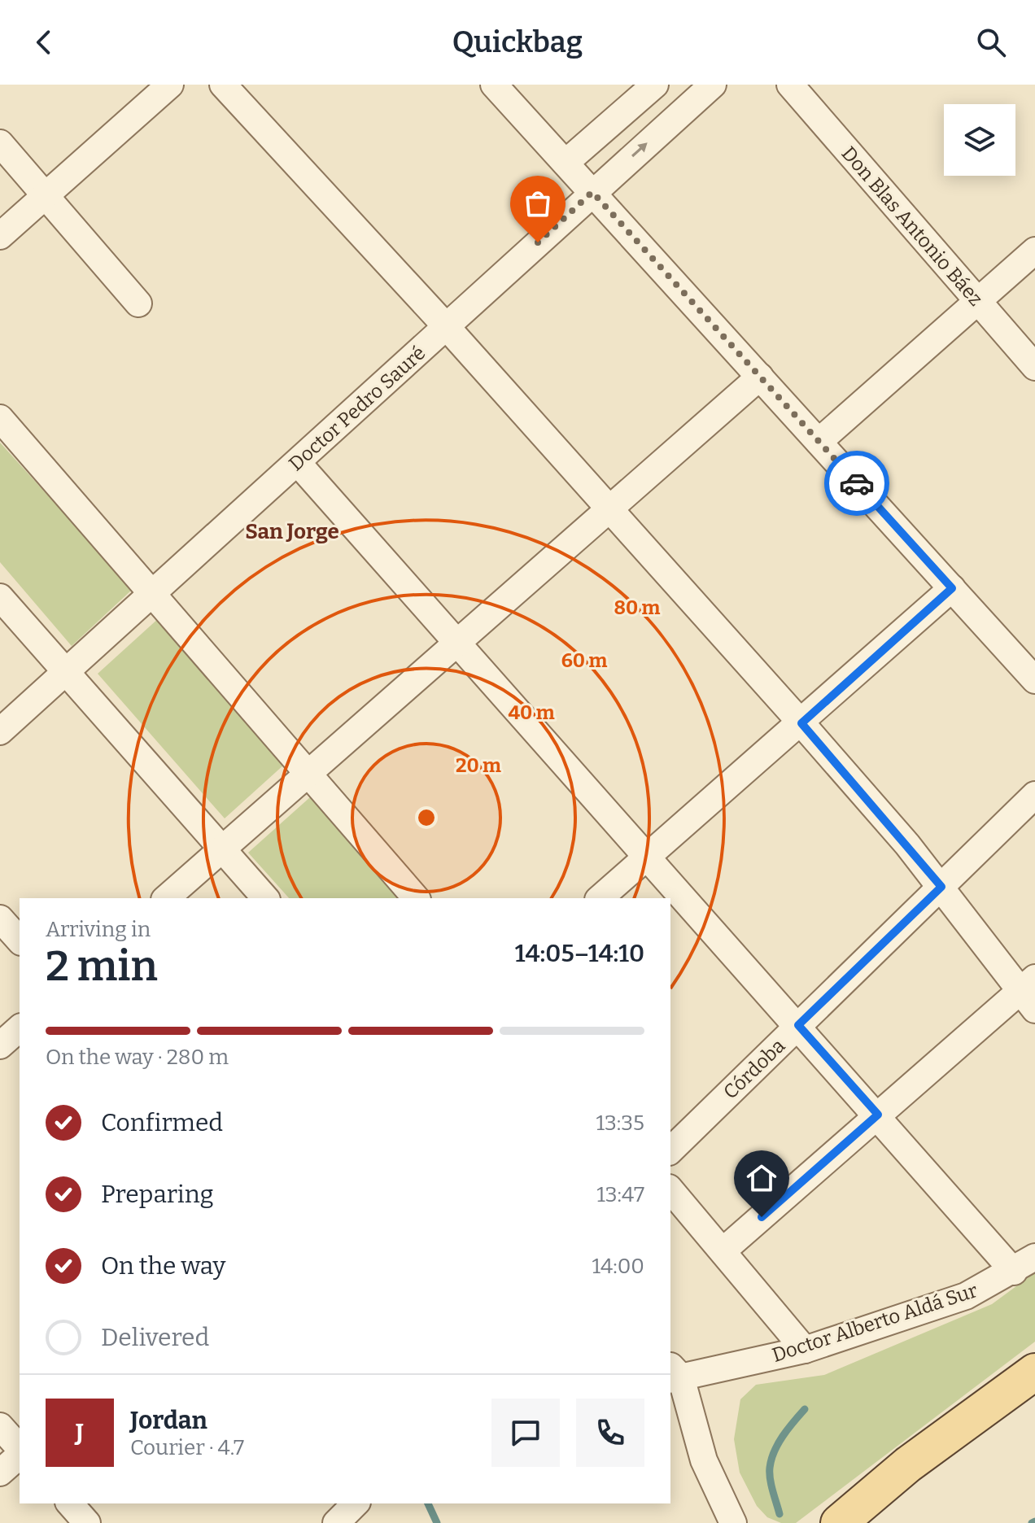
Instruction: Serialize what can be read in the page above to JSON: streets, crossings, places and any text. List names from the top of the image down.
{
  "streets": {
    "street": [
      "Don Blas Antonio Báez",
      "Doctor Pedro Sauré",
      "Córdoba",
      "Doctor Alberto Aldá Sur"
    ]
  },
  "districts": ["San Jorge"],
  "page": {
    "header": "Quickbag",
    "heading": ["2 min", "Arriving in", "14:05–14:10"],
    "panel": ["Jordan", "Courier · 4.7"],
    "bar": "On the way · 280 m",
    "list": [
      ["Confirmed", "13:35"],
      ["Preparing", "13:47"],
      ["On the way", "14:00"],
      "Delivered"
    ],
    "round": "J"
  },
  "rings": [
    "80 m",
    "60 m",
    "40 m",
    "20 m"
  ]
}
